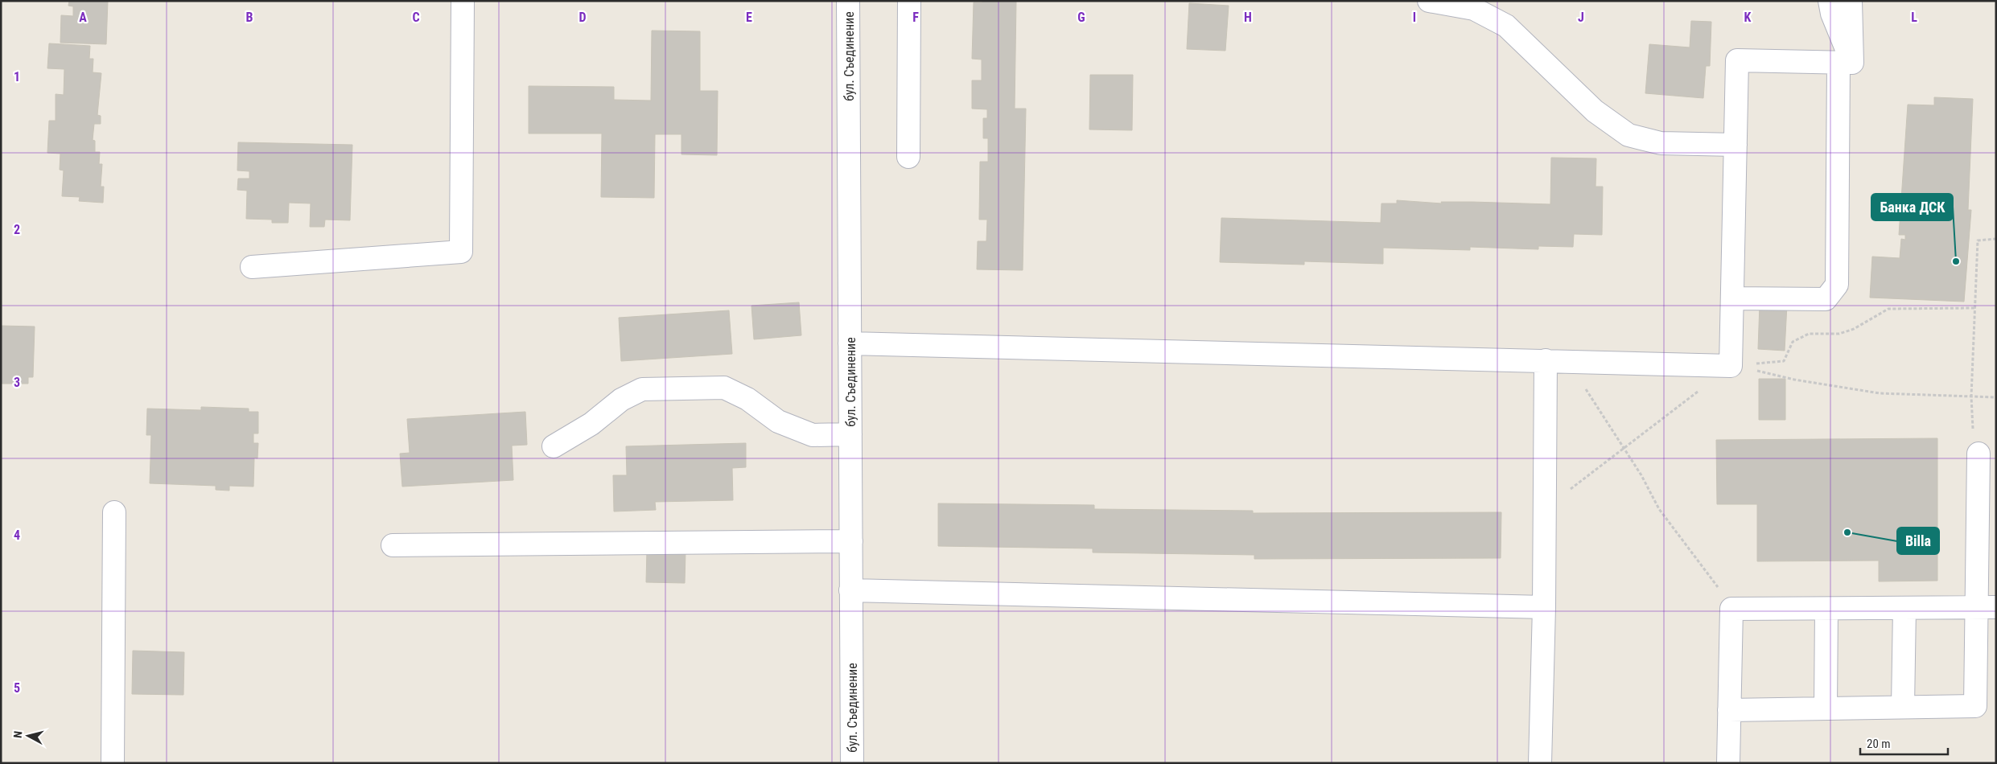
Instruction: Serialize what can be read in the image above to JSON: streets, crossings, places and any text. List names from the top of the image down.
{
  "streets": {
    "street": ["бул. Съединение"]
  },
  "places": ["Банка ДСК", "Billa"],
  "scale_bar": "20 m",
  "north": "left",
  "grid": {
    "columns": [
      "A",
      "B",
      "C",
      "D",
      "E",
      "F",
      "G",
      "H",
      "I",
      "J",
      "K",
      "L"
    ],
    "rows": [
      "1",
      "2",
      "3",
      "4",
      "5"
    ]
  }
}
